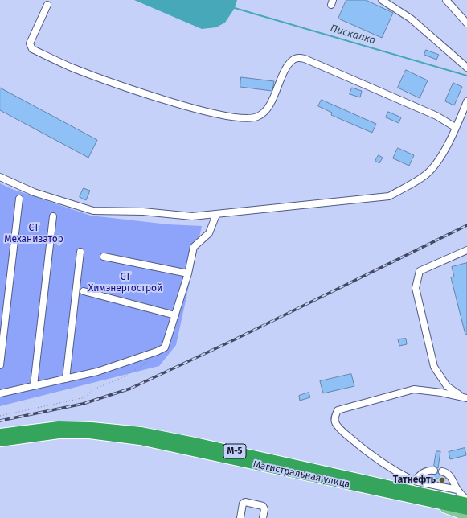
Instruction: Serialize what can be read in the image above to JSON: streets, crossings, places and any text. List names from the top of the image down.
{
  "streets": {
    "highway": ["М-5", "Магистральная улица"]
  },
  "crossings": [
    ["М-5", "Магистральная улица"]
  ],
  "water": ["Пискалка"],
  "parks": ["СТ Механизатор", "СТ Химэнергострой"],
  "places": ["Татнефть"]
}
